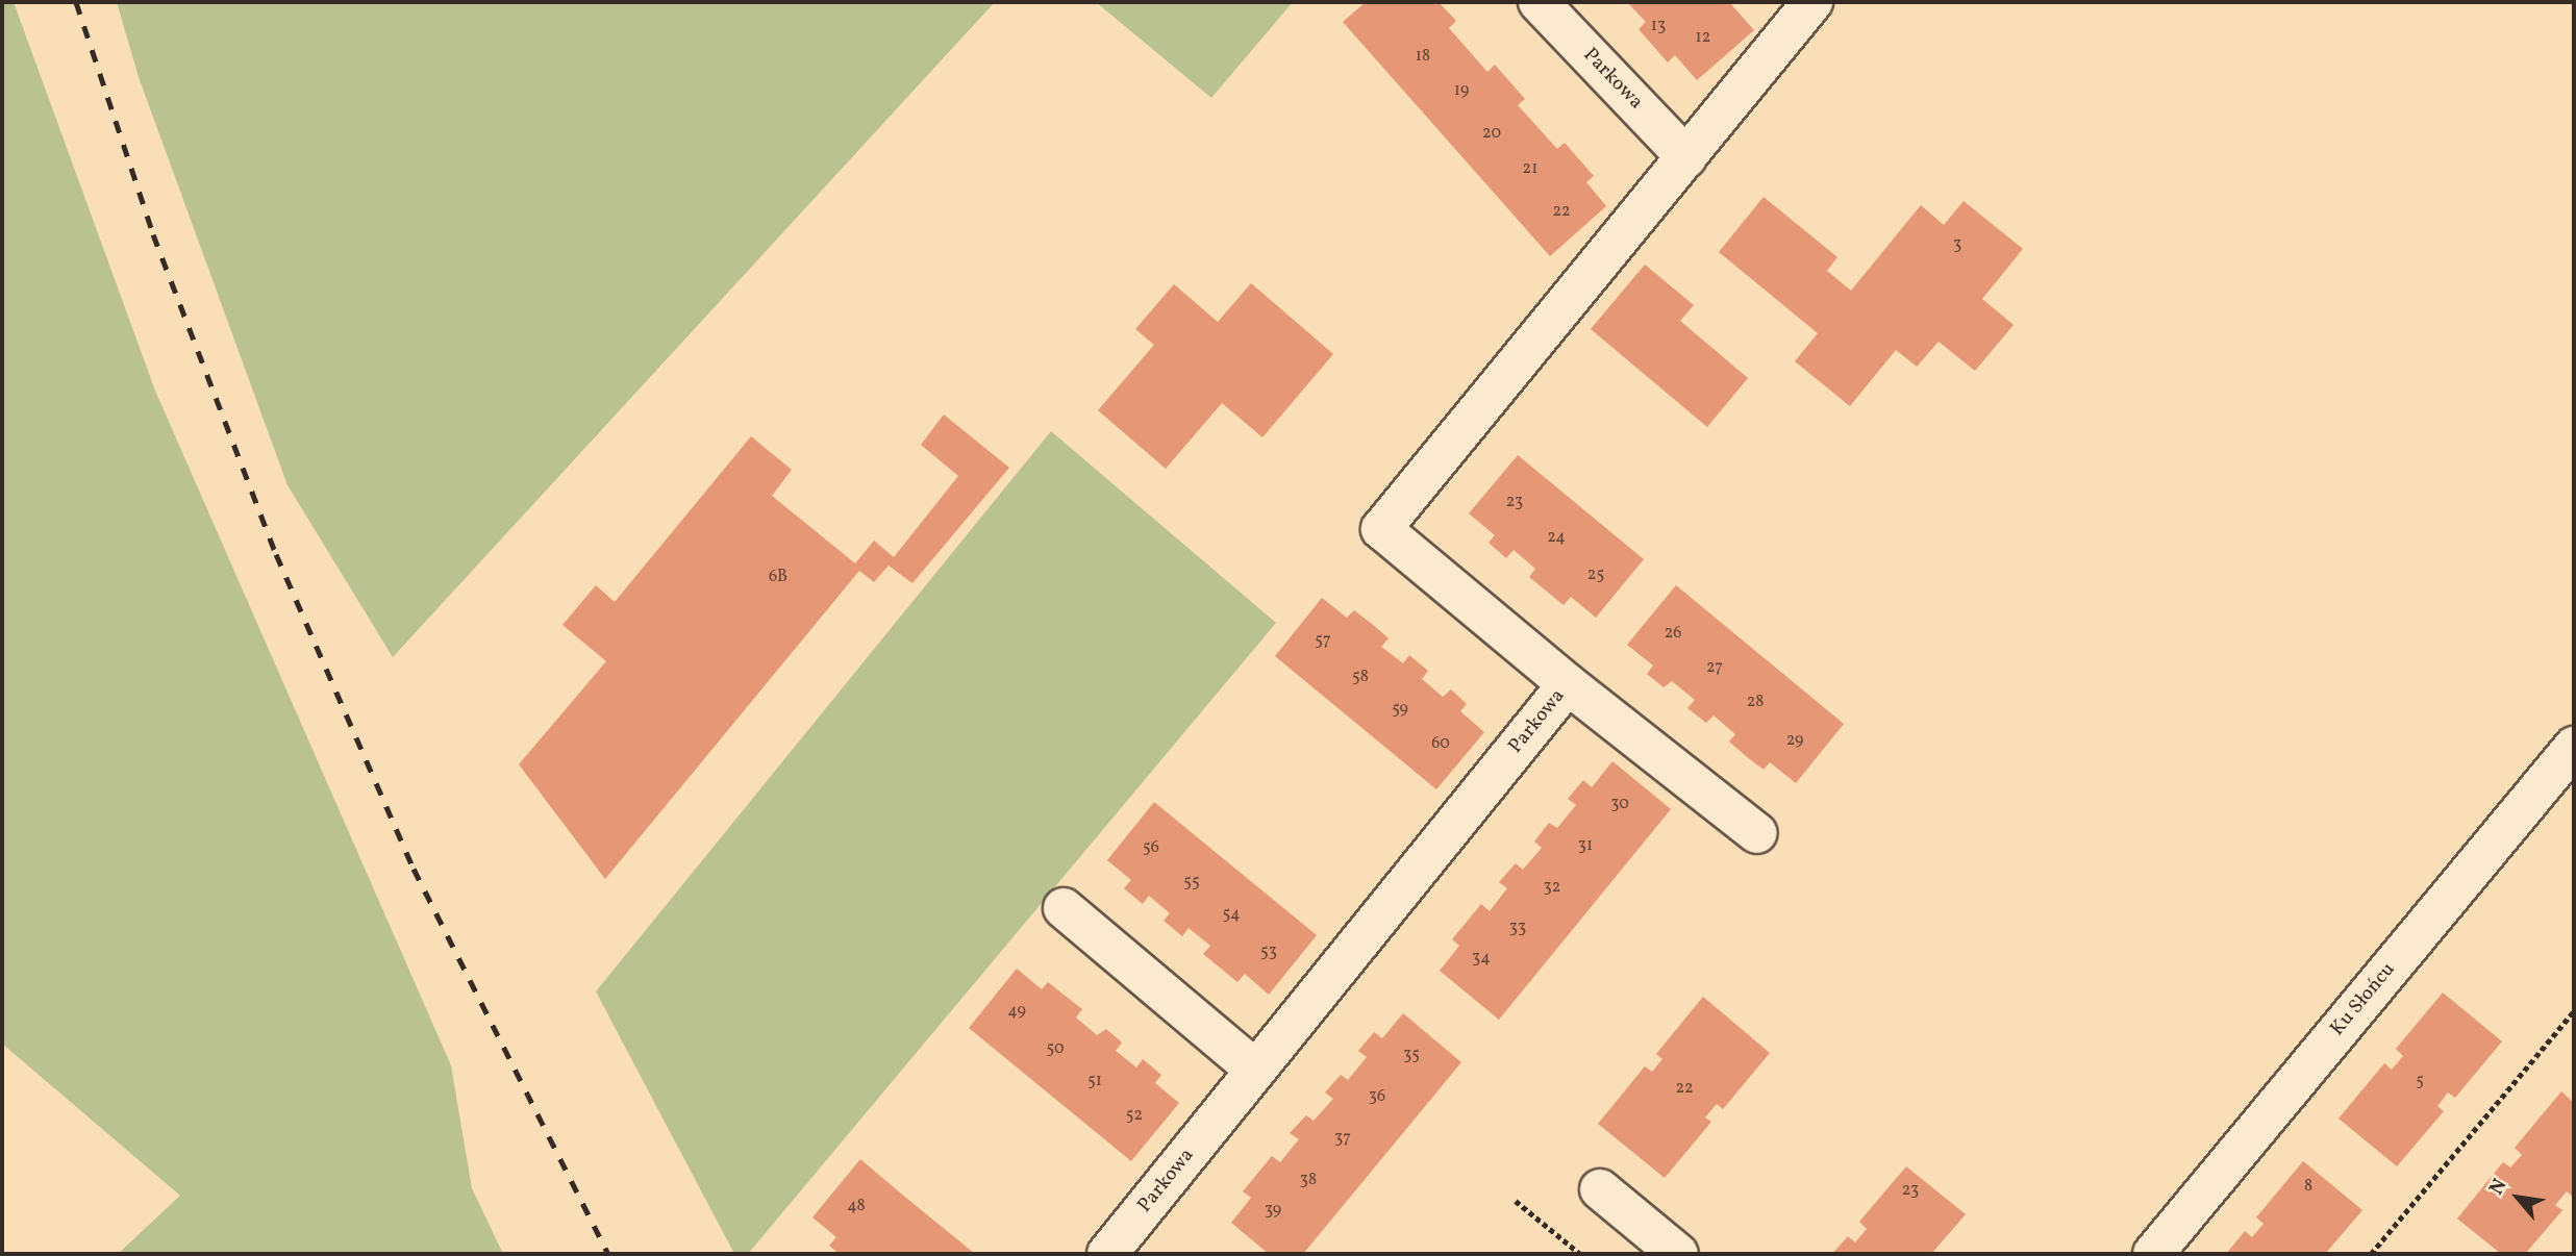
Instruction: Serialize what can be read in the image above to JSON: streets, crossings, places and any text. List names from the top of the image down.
{
  "streets": {
    "street": ["Parkowa", "Ku Słońcu"]
  },
  "house_numbers": [
    "13",
    "12",
    "18",
    "19",
    "20",
    "21",
    "22",
    "3",
    "23",
    "24",
    "25",
    "6B",
    "26",
    "57",
    "27",
    "58",
    "28",
    "59",
    "29",
    "60",
    "30",
    "31",
    "56",
    "55",
    "32",
    "54",
    "33",
    "53",
    "34",
    "49",
    "50",
    "35",
    "51",
    "5",
    "22",
    "36",
    "52",
    "37",
    "38",
    "8",
    "23",
    "48",
    "39"
  ],
  "north": "top left"
}
